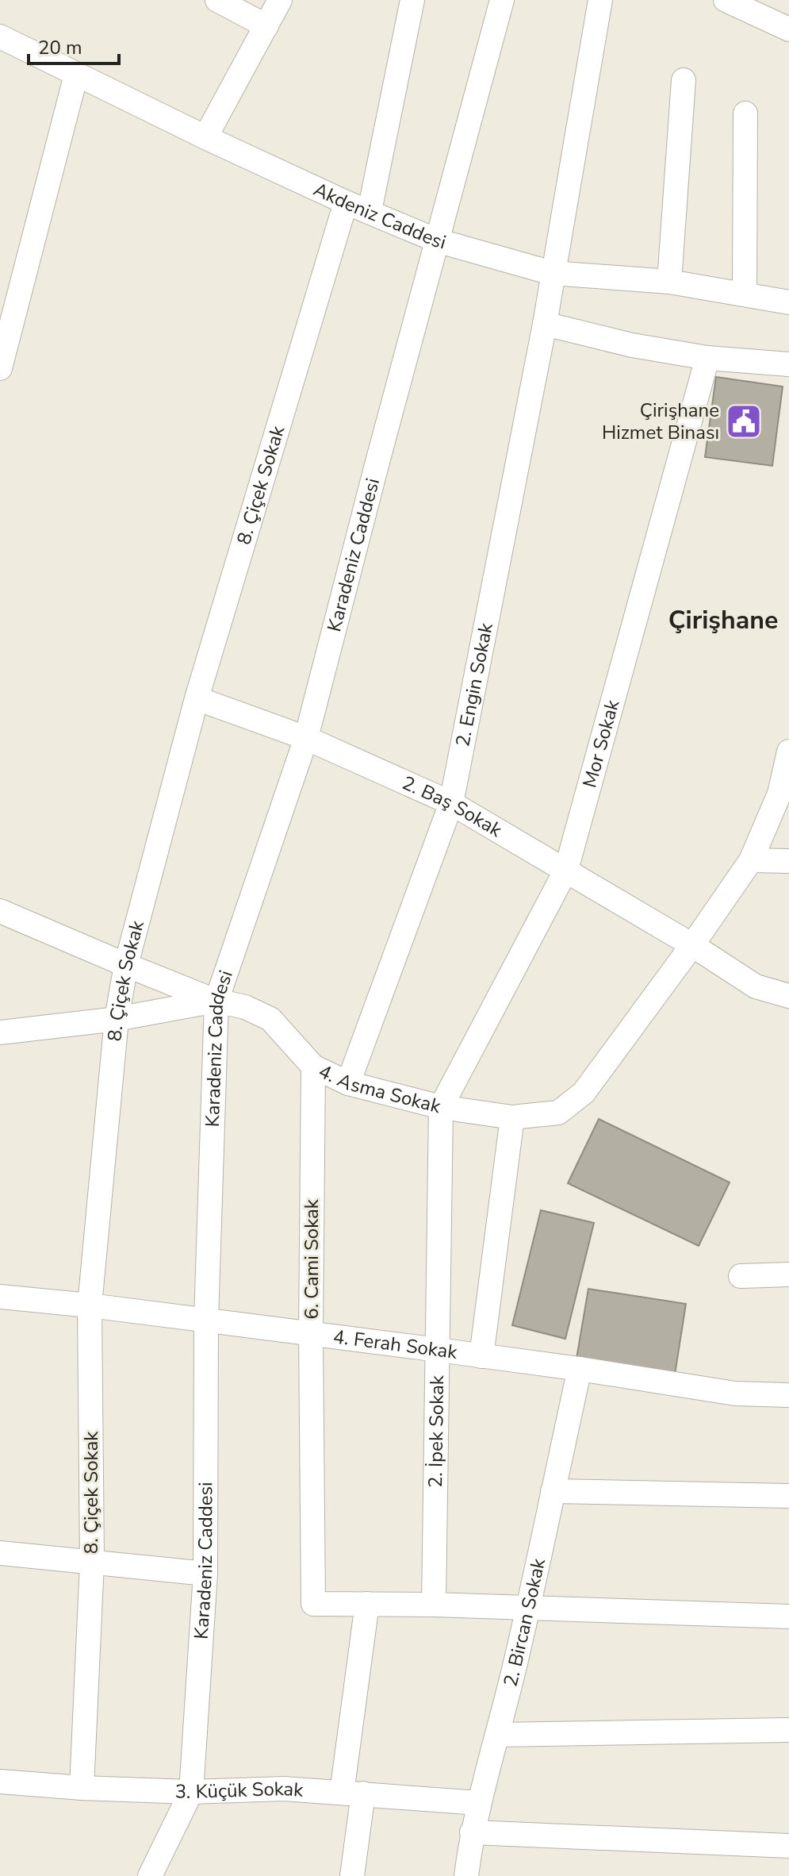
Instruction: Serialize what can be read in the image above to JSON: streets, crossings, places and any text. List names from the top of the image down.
{
  "streets": {
    "street": [
      "Akdeniz Caddesi",
      "8. Çiçek Sokak",
      "Karadeniz Caddesi",
      "2. Engin Sokak",
      "Mor Sokak",
      "2. Baş Sokak",
      "4. Asma Sokak",
      "6. Cami Sokak",
      "4. Ferah Sokak",
      "2. İpek Sokak",
      "2. Bircan Sokak",
      "3. Küçük Sokak"
    ]
  },
  "crossings": [
    ["Akdeniz Caddesi", "8. Çiçek Sokak"],
    ["Akdeniz Caddesi", "Karadeniz Caddesi"],
    ["Akdeniz Caddesi", "2. Engin Sokak"],
    ["8. Çiçek Sokak", "2. Baş Sokak"],
    ["8. Çiçek Sokak", "4. Asma Sokak"],
    ["8. Çiçek Sokak", "4. Ferah Sokak"],
    ["8. Çiçek Sokak", "3. Küçük Sokak"],
    ["Karadeniz Caddesi", "2. Baş Sokak"],
    ["Karadeniz Caddesi", "4. Asma Sokak"],
    ["Karadeniz Caddesi", "4. Ferah Sokak"],
    ["Karadeniz Caddesi", "3. Küçük Sokak"],
    ["2. Engin Sokak", "2. Baş Sokak"],
    ["2. Engin Sokak", "4. Asma Sokak"],
    ["Mor Sokak", "2. Baş Sokak"],
    ["Mor Sokak", "4. Asma Sokak"],
    ["Mor Sokak", "2. İpek Sokak"],
    ["2. Baş Sokak", "4. Asma Sokak"],
    ["4. Asma Sokak", "6. Cami Sokak"],
    ["4. Asma Sokak", "2. İpek Sokak"],
    ["6. Cami Sokak", "4. Ferah Sokak"],
    ["4. Ferah Sokak", "2. İpek Sokak"],
    ["4. Ferah Sokak", "2. Bircan Sokak"],
    ["2. Bircan Sokak", "3. Küçük Sokak"]
  ],
  "districts": ["Çirişhane"],
  "places": {
    "public building": ["Çirişhane Hizmet Binası"]
  },
  "scale_bar": "20 m"
}
